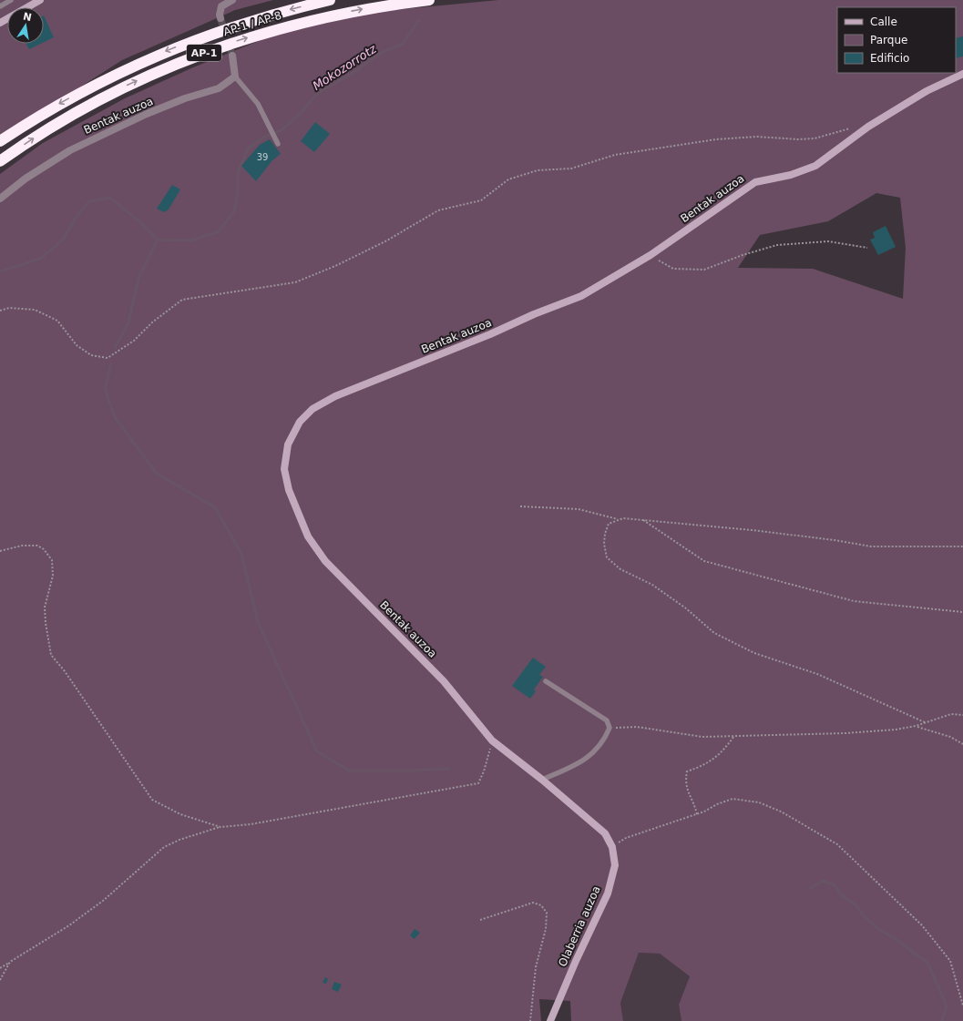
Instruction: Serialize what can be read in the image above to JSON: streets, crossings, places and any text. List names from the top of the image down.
{
  "streets": {
    "highway": ["AP-1 / AP-8", "AP-1"],
    "street": ["Bentak auzoa", "Olaberria auzoa"]
  },
  "crossings": [
    ["Bentak auzoa", "Olaberria auzoa"]
  ],
  "water": ["Mokozorrotz"],
  "house_numbers": ["39"],
  "legend": ["Calle", "Parque", "Edificio"],
  "north": "top"
}
